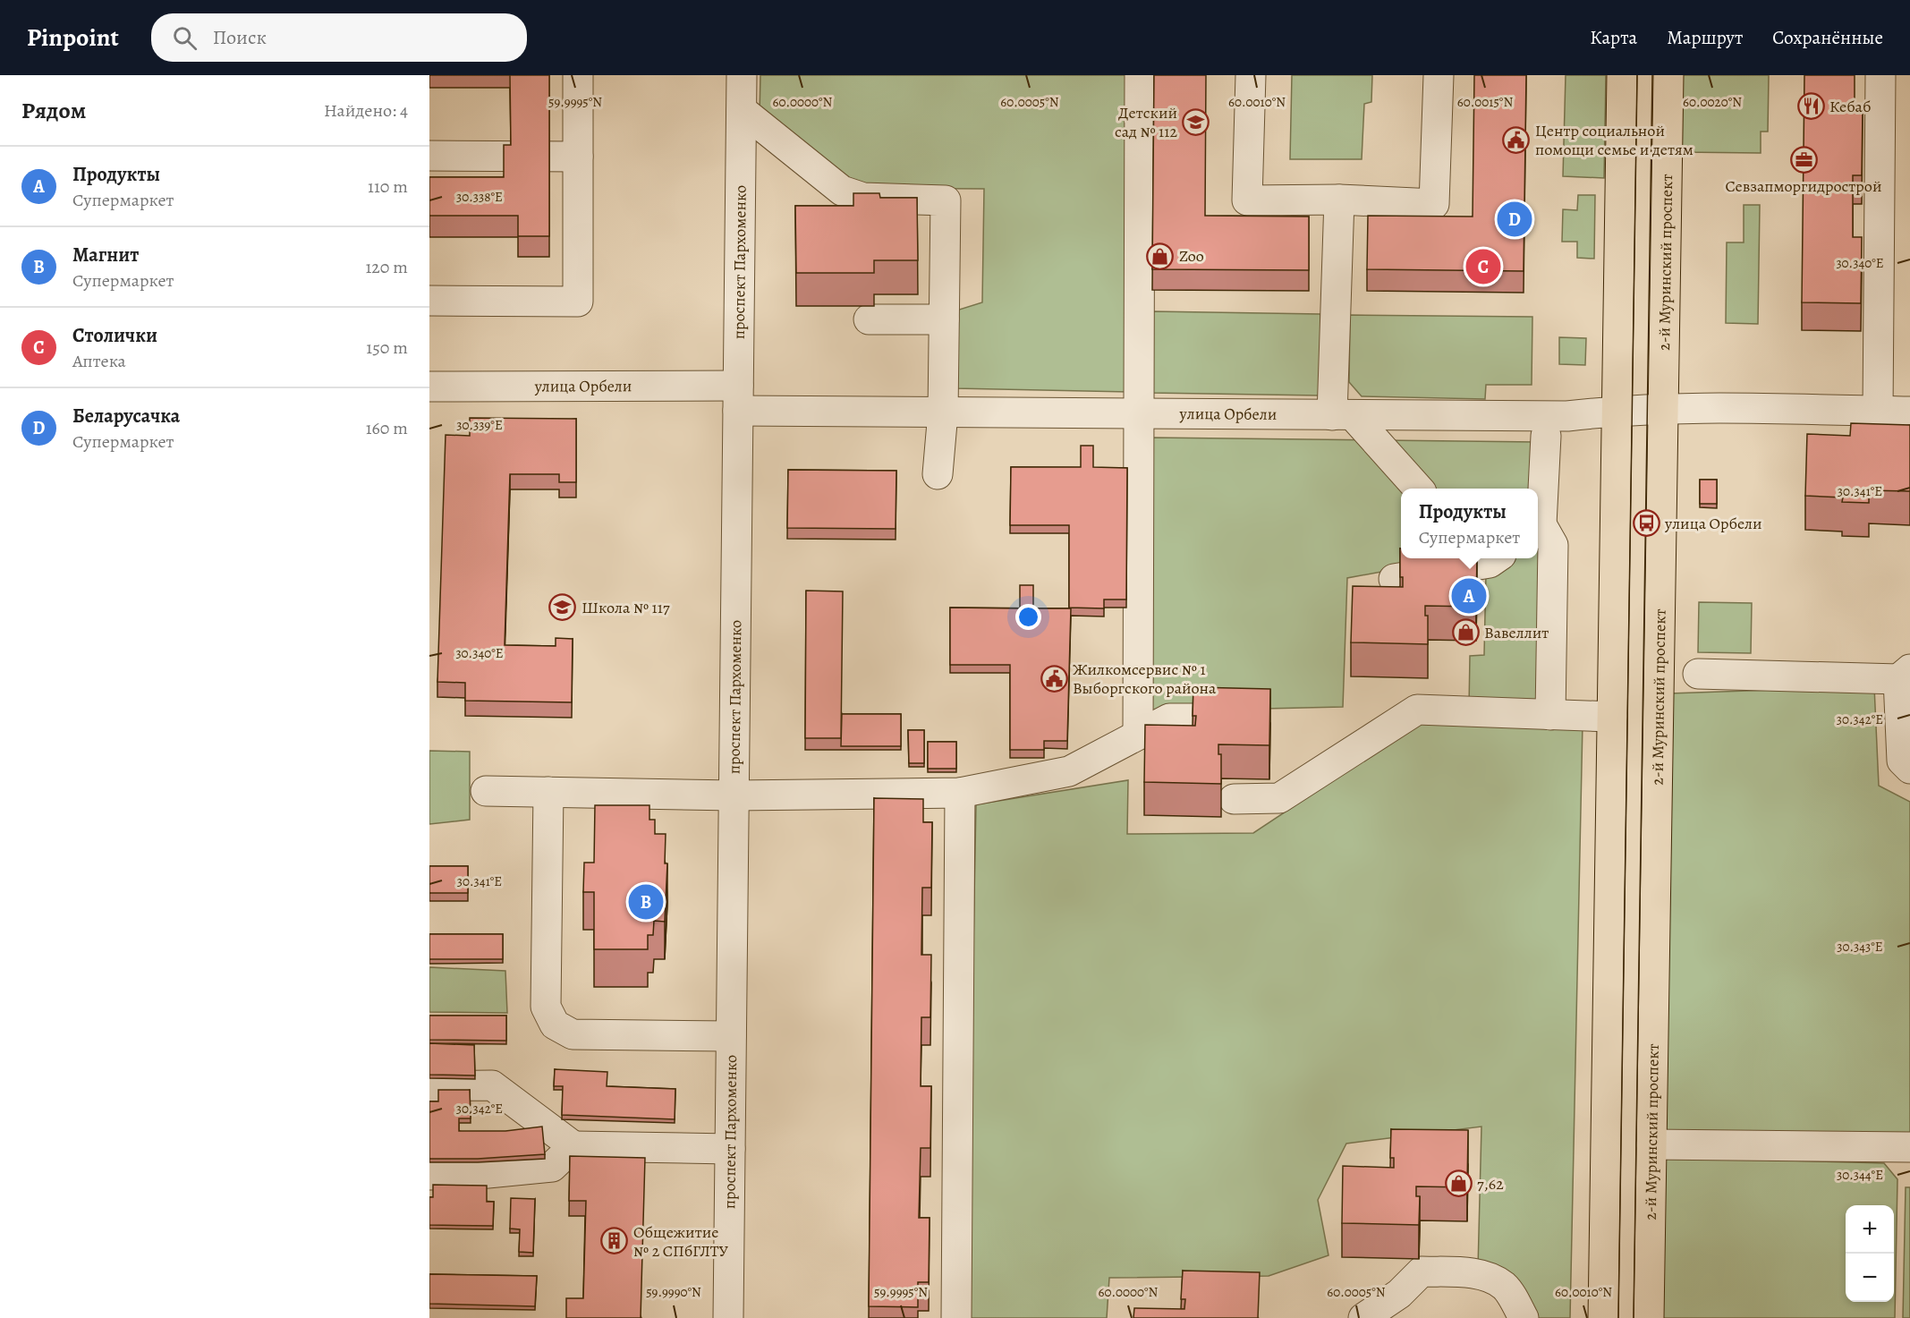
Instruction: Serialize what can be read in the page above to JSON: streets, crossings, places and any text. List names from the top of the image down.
{
  "streets": {
    "main road": ["2-й Муринский проспект"],
    "street": ["проспект Пархоменко", "улица Орбели"]
  },
  "crossings": [
    ["проспект Пархоменко", "улица Орбели"],
    ["2-й Муринский проспект", "улица Орбели"]
  ],
  "places": {
    "restaurant": ["Кебаб"],
    "school or university": ["Детский сад № 112", "Школа № 117"],
    "public building": ["Центр социальной помощи семье и детям", "Жилкомсервис № 1 Выборгского района"],
    "office": ["Севзапморгидрострой"],
    "shop": ["Zoo", "Вавеллит", "7,62"],
    "bus stop": ["улица Орбели"],
    "building": ["Общежитие № 2 СПбГЛТУ"]
  },
  "page": {
    "header": "Pinpoint",
    "search": "Поиск",
    "nav": ["Карта", "Маршрут", "Сохранённые"],
    "heading": ["Рядом", "Найдено: 4"],
    "list": [
      {
        "mark": "A",
        "name": "Продукты",
        "note": "Супермаркет",
        "value": "110 m"
      },
      {
        "mark": "B",
        "name": "Магнит",
        "note": "Супермаркет",
        "value": "120 m"
      },
      {
        "mark": "C",
        "name": "Столички",
        "note": "Аптека",
        "value": "150 m"
      },
      {
        "mark": "D",
        "name": "Беларусачка",
        "note": "Супермаркет",
        "value": "160 m"
      }
    ],
    "pins": [
      "D",
      "C",
      "A",
      "B"
    ],
    "popup": ["Продукты", "Супермаркет"],
    "map_buttons": ["+", "−"]
  },
  "coordinates": [
    "59.9995°N",
    "60.0000°N",
    "60.0005°N",
    "60.0010°N",
    "60.0015°N",
    "60.0020°N",
    "30.338°E",
    "30.340°E",
    "30.339°E",
    "30.341°E",
    "30.342°E",
    "30.343°E",
    "30.344°E",
    "59.9990°N"
  ]
}
